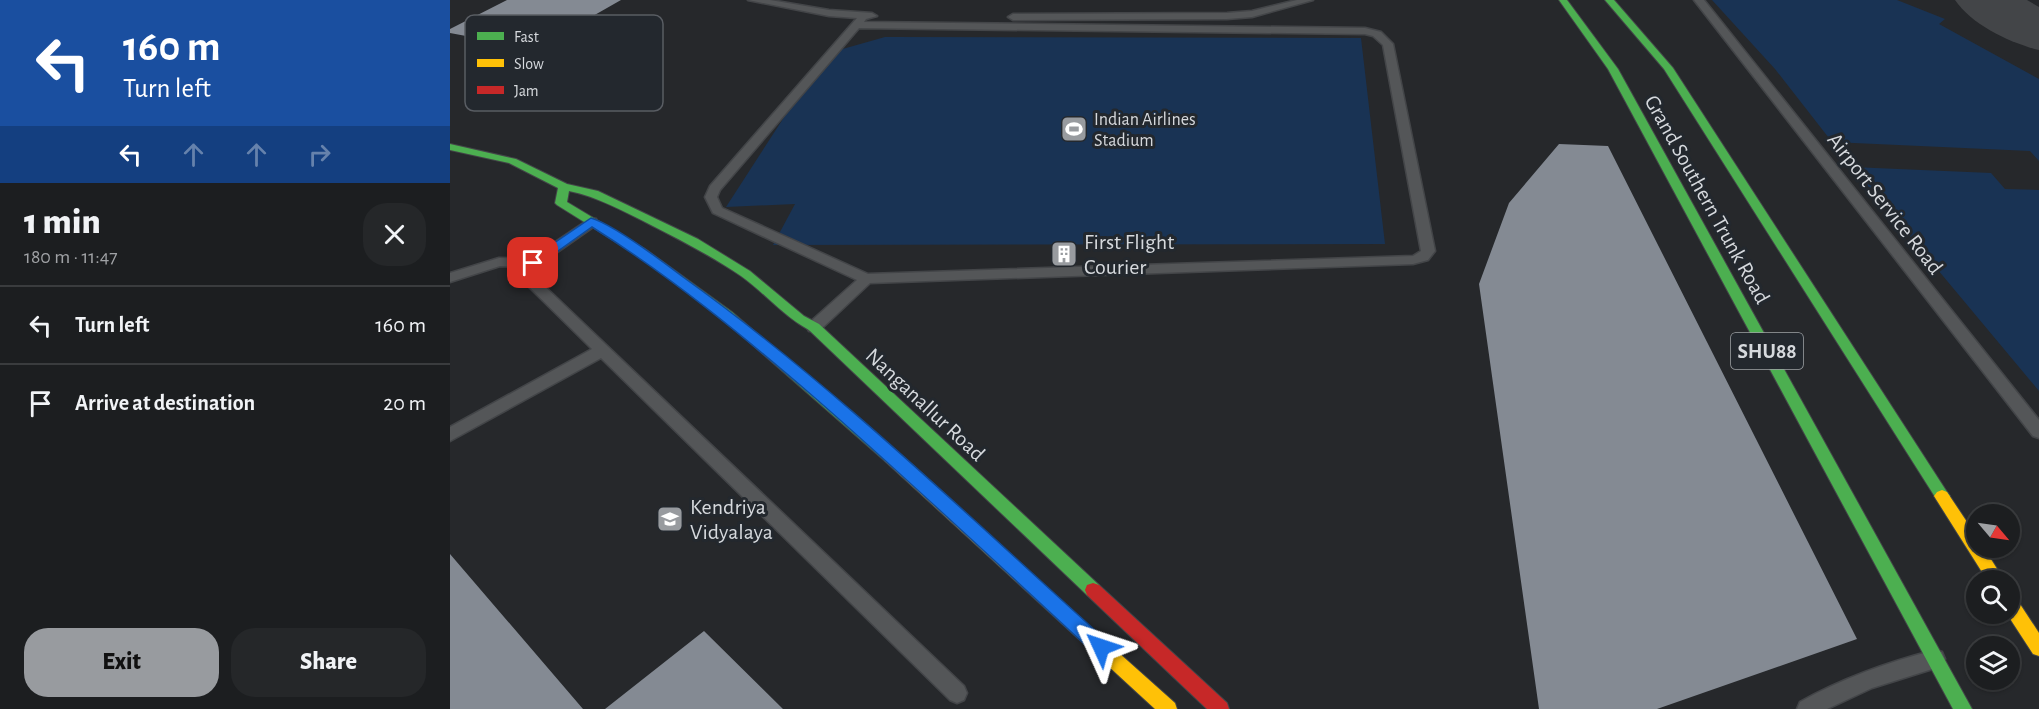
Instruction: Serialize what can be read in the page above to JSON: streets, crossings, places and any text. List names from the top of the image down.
{
  "streets": {
    "street": ["Grand Southern Trunk Road", "SHU88", "Nanganallur Road"],
    "lane": ["Airport Service Road"]
  },
  "places": {
    "sports": ["Indian Airlines Stadium"],
    "building": ["First Flight Courier"],
    "school or university": ["Kendriya Vidyalaya"]
  },
  "legend": ["Fast", "Slow", "Jam"],
  "north": "bottom right",
  "page": {
    "turn": ["160 m", "Turn left"],
    "heading": ["1 min", "180 m · 11:47"],
    "list": [
      {
        "name": "Turn left",
        "value": "160 m"
      },
      {
        "name": "Arrive at destination",
        "value": "20 m"
      }
    ],
    "buttons": ["Exit", "Share"]
  }
}
